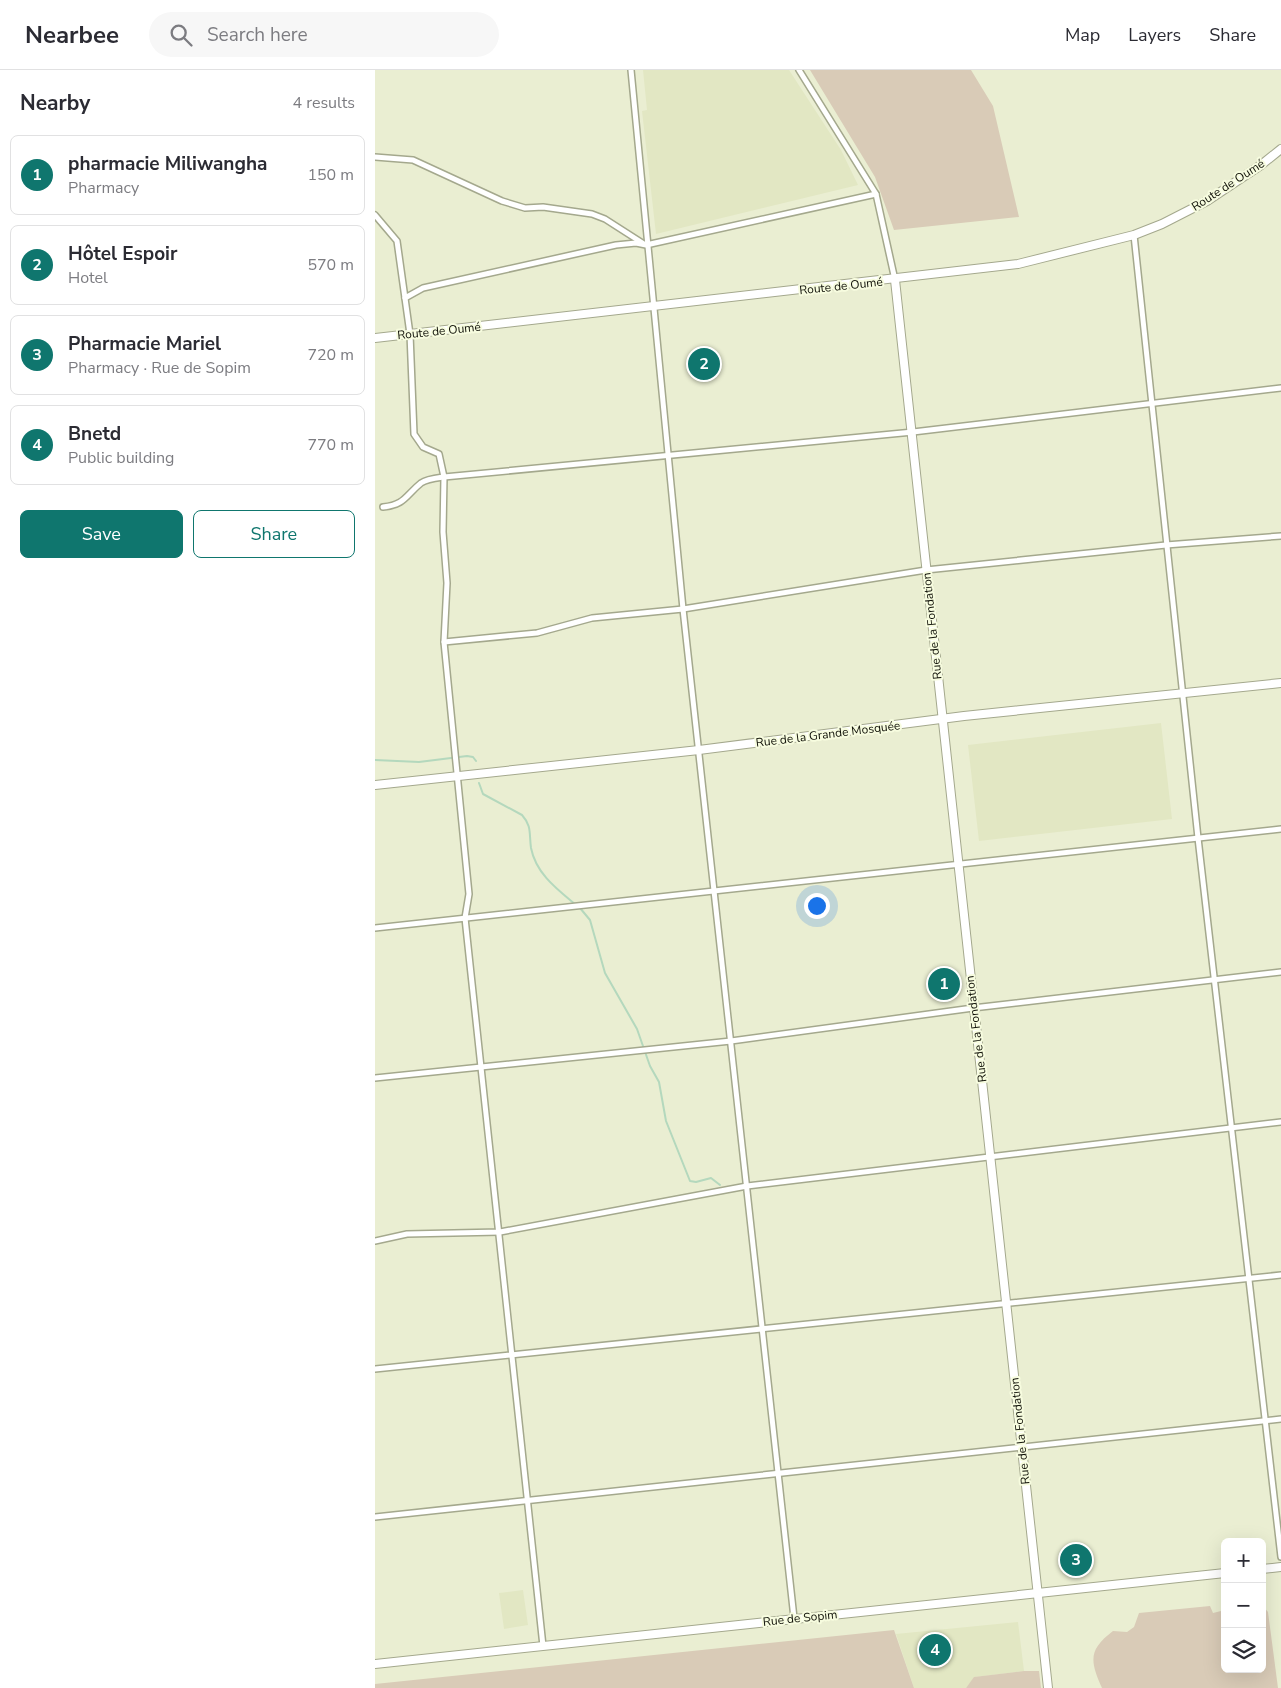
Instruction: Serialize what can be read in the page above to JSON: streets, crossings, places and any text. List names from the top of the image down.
{
  "streets": {
    "street": [
      "Route de Oumé",
      "Rue de la Fondation",
      "Rue de la Grande Mosquée",
      "Rue de Sopim"
    ]
  },
  "crossings": [
    ["Route de Oumé", "Rue de la Fondation"],
    ["Rue de la Fondation", "Rue de la Grande Mosquée"],
    ["Rue de la Fondation", "Rue de Sopim"]
  ],
  "page": {
    "header": "Nearbee",
    "search": "Search here",
    "nav": ["Map", "Layers", "Share"],
    "heading": ["Nearby", "4 results"],
    "list": [
      {
        "mark": "1",
        "name": "pharmacie Miliwangha",
        "note": "Pharmacy",
        "value": "150 m"
      },
      {
        "mark": "2",
        "name": "Hôtel Espoir",
        "note": "Hotel",
        "value": "570 m"
      },
      {
        "mark": "3",
        "name": "Pharmacie Mariel",
        "note": "Pharmacy · Rue de Sopim",
        "value": "720 m"
      },
      {
        "mark": "4",
        "name": "Bnetd",
        "note": "Public building",
        "value": "770 m"
      }
    ],
    "pins": [
      "2",
      "1",
      "3",
      "4"
    ],
    "buttons": ["Save", "Share"],
    "map_buttons": ["+", "−"]
  }
}
